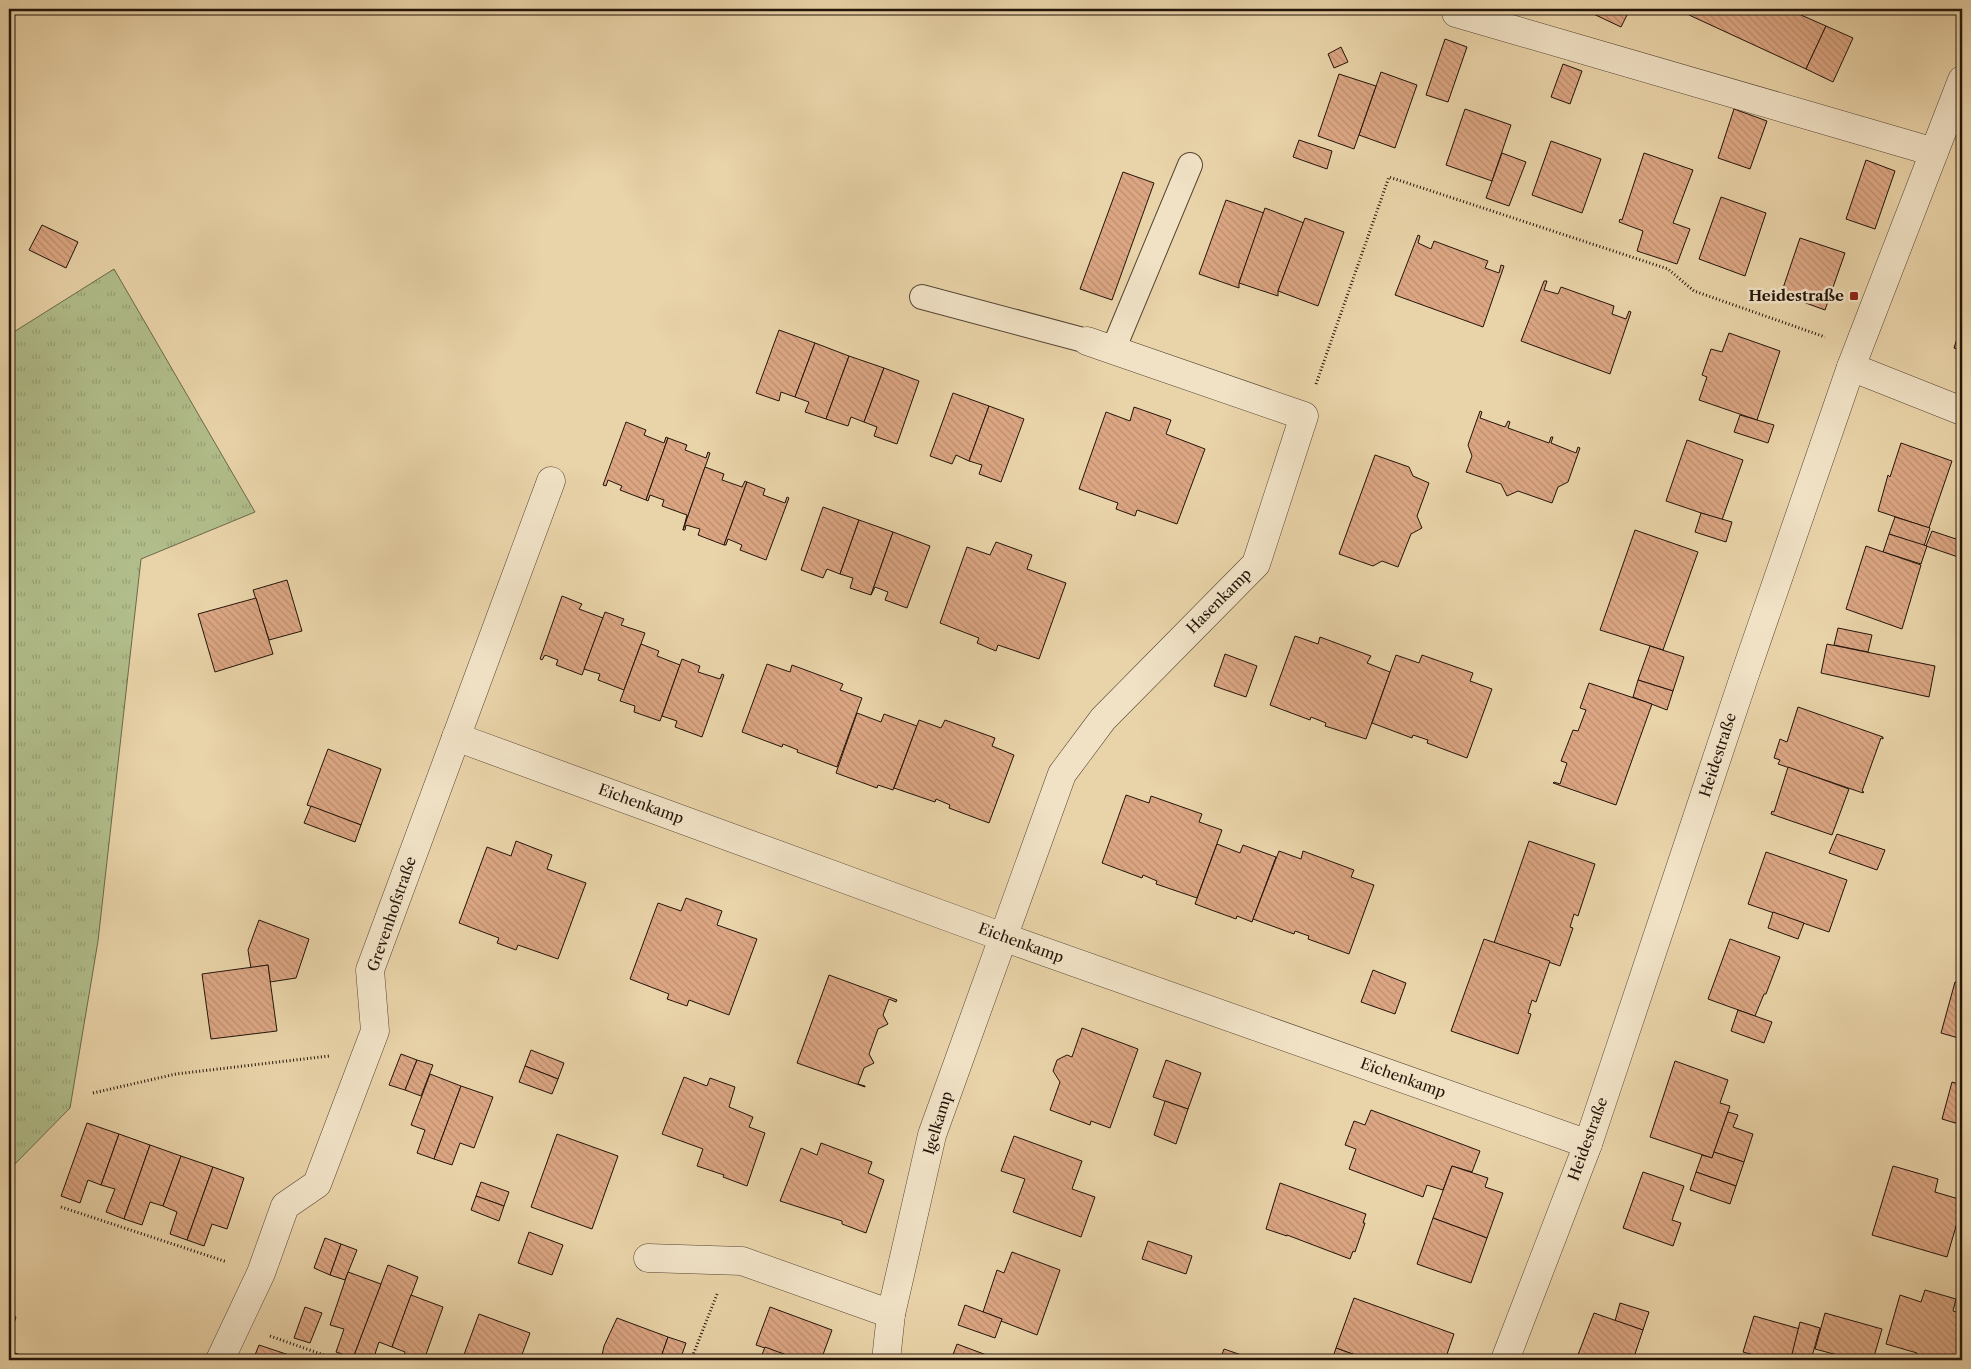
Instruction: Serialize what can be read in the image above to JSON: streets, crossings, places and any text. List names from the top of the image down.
{
  "streets": {
    "street": [
      "Hasenkamp",
      "Heidestraße",
      "Eichenkamp",
      "Grevenhofstraße",
      "Igelkamp"
    ]
  },
  "crossings": [
    ["Hasenkamp", "Eichenkamp"],
    ["Hasenkamp", "Igelkamp"],
    ["Heidestraße", "Eichenkamp"],
    ["Eichenkamp", "Grevenhofstraße"],
    ["Eichenkamp", "Igelkamp"]
  ],
  "places": {
    "transit": ["Heidestraße"]
  }
}
